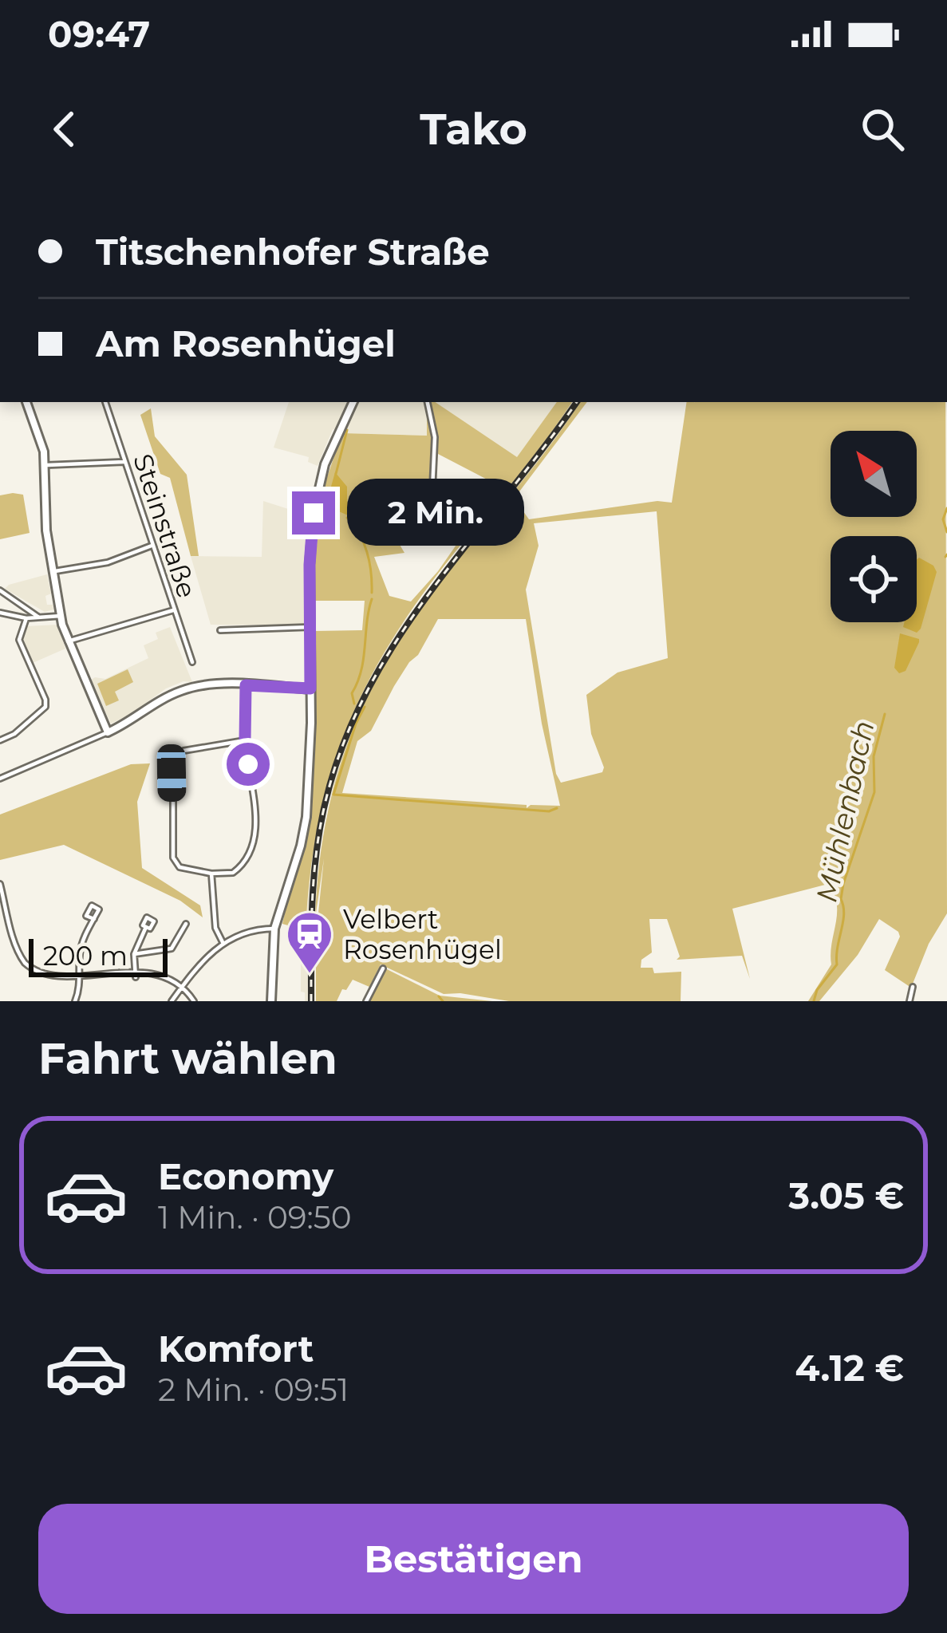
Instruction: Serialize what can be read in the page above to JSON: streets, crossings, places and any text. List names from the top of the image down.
{
  "streets": {
    "street": ["Steinstraße"]
  },
  "water": ["Mühlenbach"],
  "places": {
    "station": ["Velbert Rosenhügel"]
  },
  "scale_bar": "200 m",
  "north": "top left",
  "page": {
    "status": "09:47",
    "header": "Tako",
    "banner": ["Titschenhofer Straße", "Am Rosenhügel"],
    "bubble": "2 Min.",
    "scale": "200 m",
    "heading": "Fahrt wählen",
    "list": [
      {
        "name": "Economy",
        "note": "1 Min. · 09:50",
        "value": "3.05 €"
      },
      {
        "name": "Komfort",
        "note": "2 Min. · 09:51",
        "value": "4.12 €"
      }
    ],
    "buttons": "Bestätigen"
  }
}
